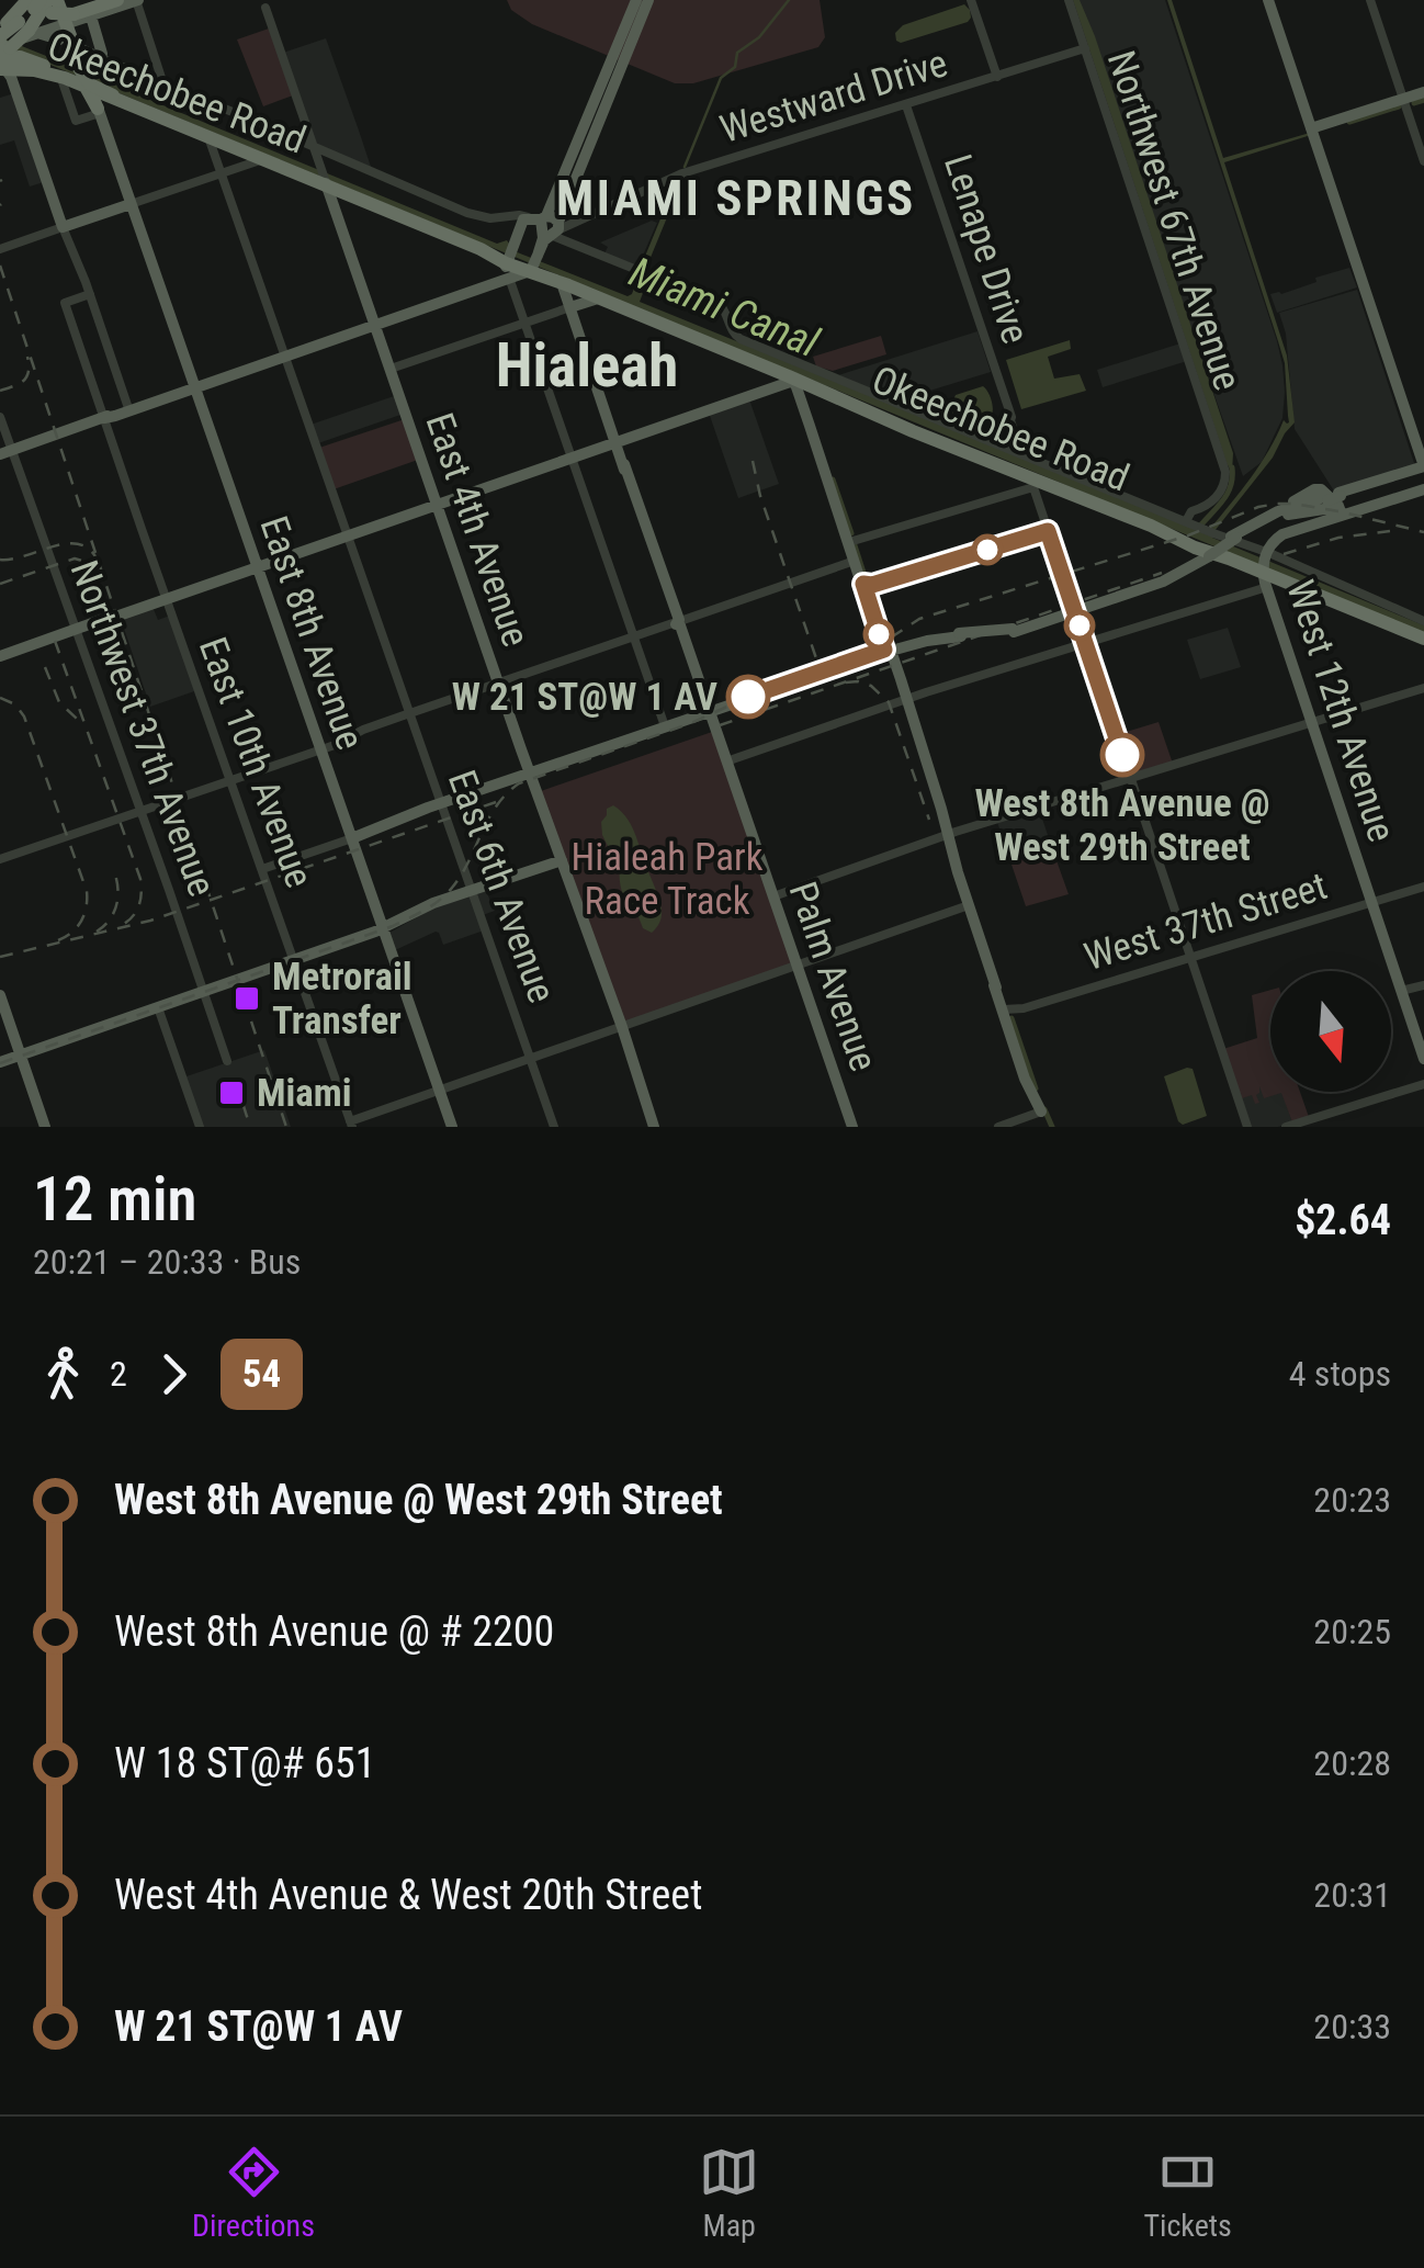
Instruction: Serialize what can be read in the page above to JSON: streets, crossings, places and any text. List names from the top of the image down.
{
  "streets": {
    "highway": ["Okeechobee Road"],
    "main road": [
      "East 4th Avenue",
      "East 8th Avenue",
      "West 12th Avenue",
      "Palm Avenue"
    ],
    "street": [
      "Westward Drive",
      "Northwest 67th Avenue",
      "Lenape Drive",
      "Northwest 37th Avenue",
      "East 10th Avenue",
      "East 6th Avenue",
      "West 37th Street"
    ]
  },
  "crossings": [
    ["Okeechobee Road", "East 4th Avenue"],
    ["Okeechobee Road", "East 8th Avenue"],
    ["Okeechobee Road", "West 12th Avenue"],
    ["Okeechobee Road", "East 6th Avenue"],
    ["Okeechobee Road", "Palm Avenue"],
    ["Westward Drive", "Northwest 67th Avenue"],
    ["Westward Drive", "Lenape Drive"],
    ["West 12th Avenue", "West 37th Street"]
  ],
  "districts": ["MIAMI SPRINGS", "Hialeah"],
  "water": ["Miami Canal"],
  "parks": ["Hialeah Park Race Track"],
  "places": {
    "other": ["W 21 ST@W 1 AV", "West 8th Avenue @ West 29th Street"],
    "transit": ["Metrorail Transfer", "Miami"]
  },
  "lines": ["bus line 54"],
  "north": "bottom",
  "page": {
    "heading": ["12 min", "20:21 – 20:33 · Bus", "$2.64"],
    "legs": ["2", "54", "4 stops"],
    "list": [
      {
        "name": "West 8th Avenue @ West 29th Street",
        "value": "20:23"
      },
      {
        "name": "West 8th Avenue @ # 2200",
        "value": "20:25"
      },
      {
        "name": "W 18 ST@# 651",
        "value": "20:28"
      },
      {
        "name": "West 4th Avenue & West 20th Street",
        "value": "20:31"
      },
      {
        "name": "W 21 ST@W 1 AV",
        "value": "20:33"
      }
    ],
    "tabs": ["Directions", "Map", "Tickets"]
  }
}
